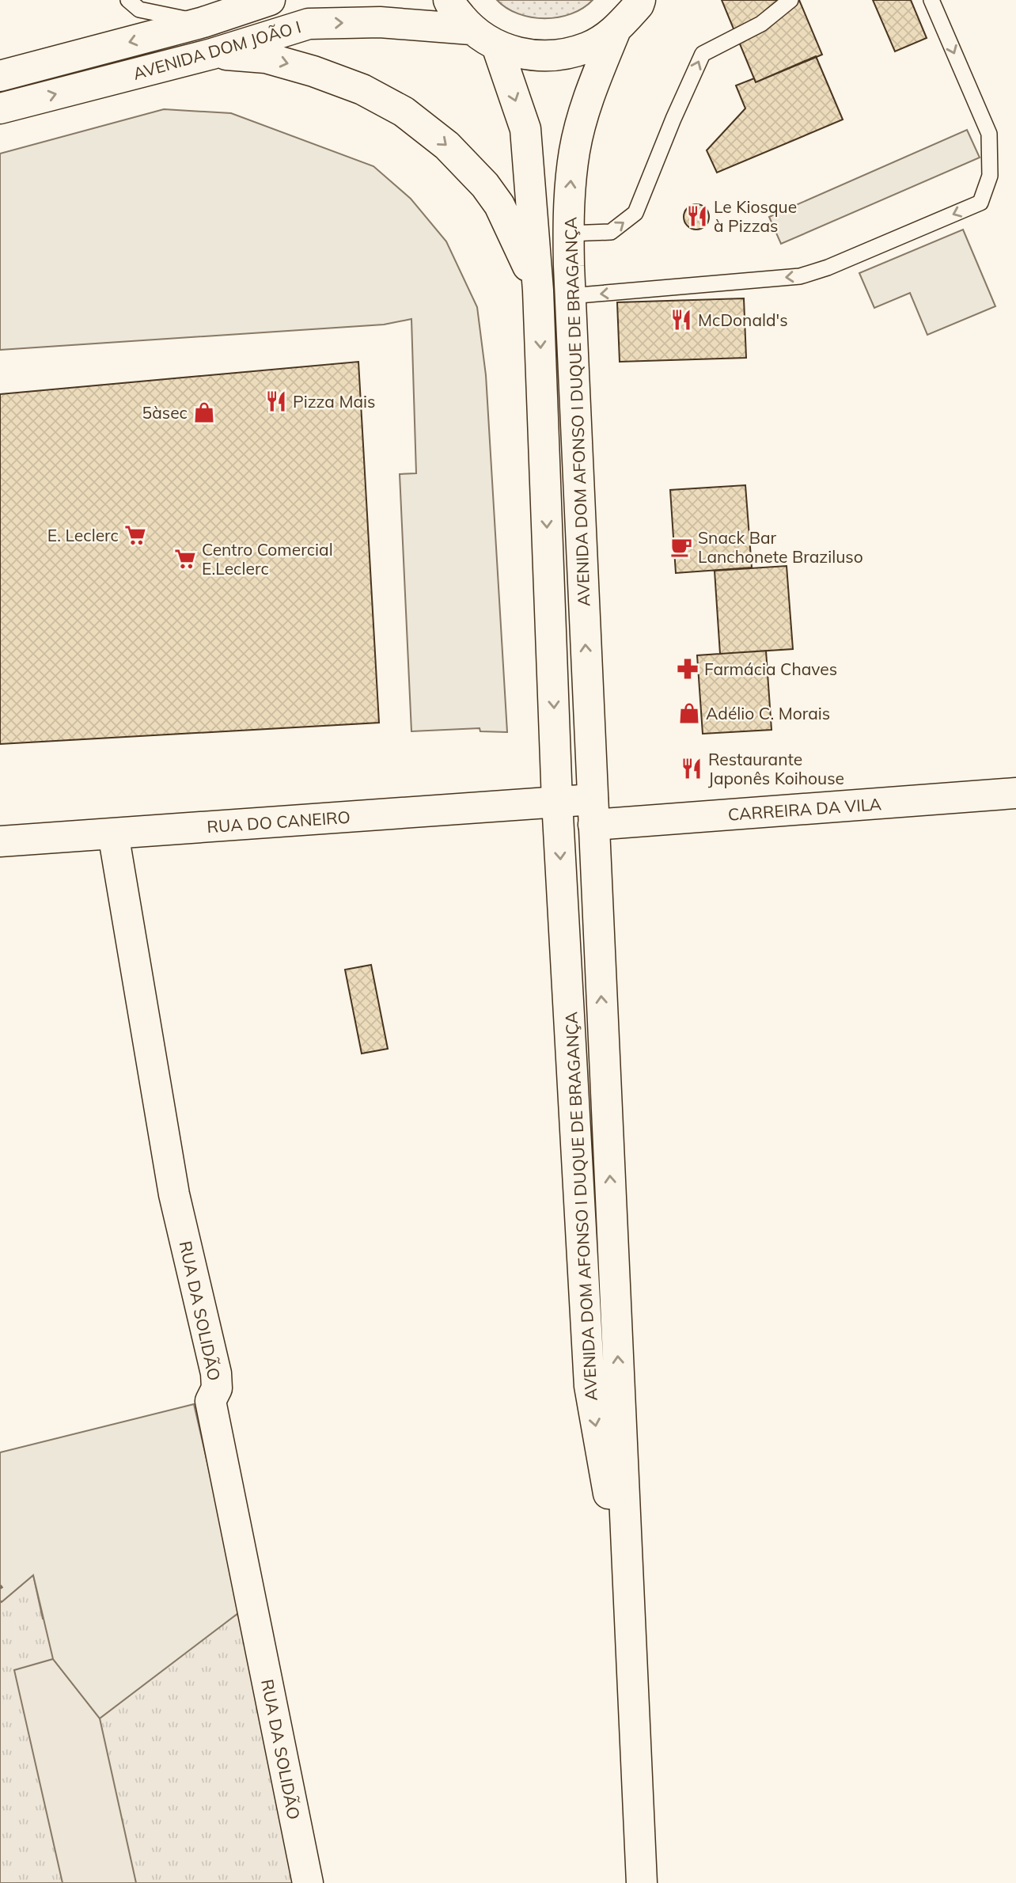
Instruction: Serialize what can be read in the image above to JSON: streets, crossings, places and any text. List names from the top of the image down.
{
  "streets": {
    "main road": [
      "AVENIDA DOM JOÃO I",
      "AVENIDA DOM AFONSO I DUQUE DE BRAGANÇA",
      "CARREIRA DA VILA",
      "RUA DO CANEIRO",
      "RUA DA SOLIDÃO"
    ]
  },
  "crossings": [
    ["AVENIDA DOM JOÃO I", "AVENIDA DOM AFONSO I DUQUE DE BRAGANÇA"],
    ["AVENIDA DOM AFONSO I DUQUE DE BRAGANÇA", "CARREIRA DA VILA"],
    ["AVENIDA DOM AFONSO I DUQUE DE BRAGANÇA", "RUA DO CANEIRO"],
    ["RUA DO CANEIRO", "RUA DA SOLIDÃO"]
  ],
  "places": {
    "restaurant": [
      "Le Kiosque à Pizzas",
      "McDonald's",
      "Pizza Mais",
      "Restaurante Japonês Koihouse"
    ],
    "shop": ["5àsec", "Adélio C. Morais"],
    "supermarket": ["E. Leclerc", "Centro Comercial E.Leclerc"],
    "cafe": ["Snack Bar Lanchonete Braziluso"],
    "pharmacy": ["Farmácia Chaves"]
  }
}
